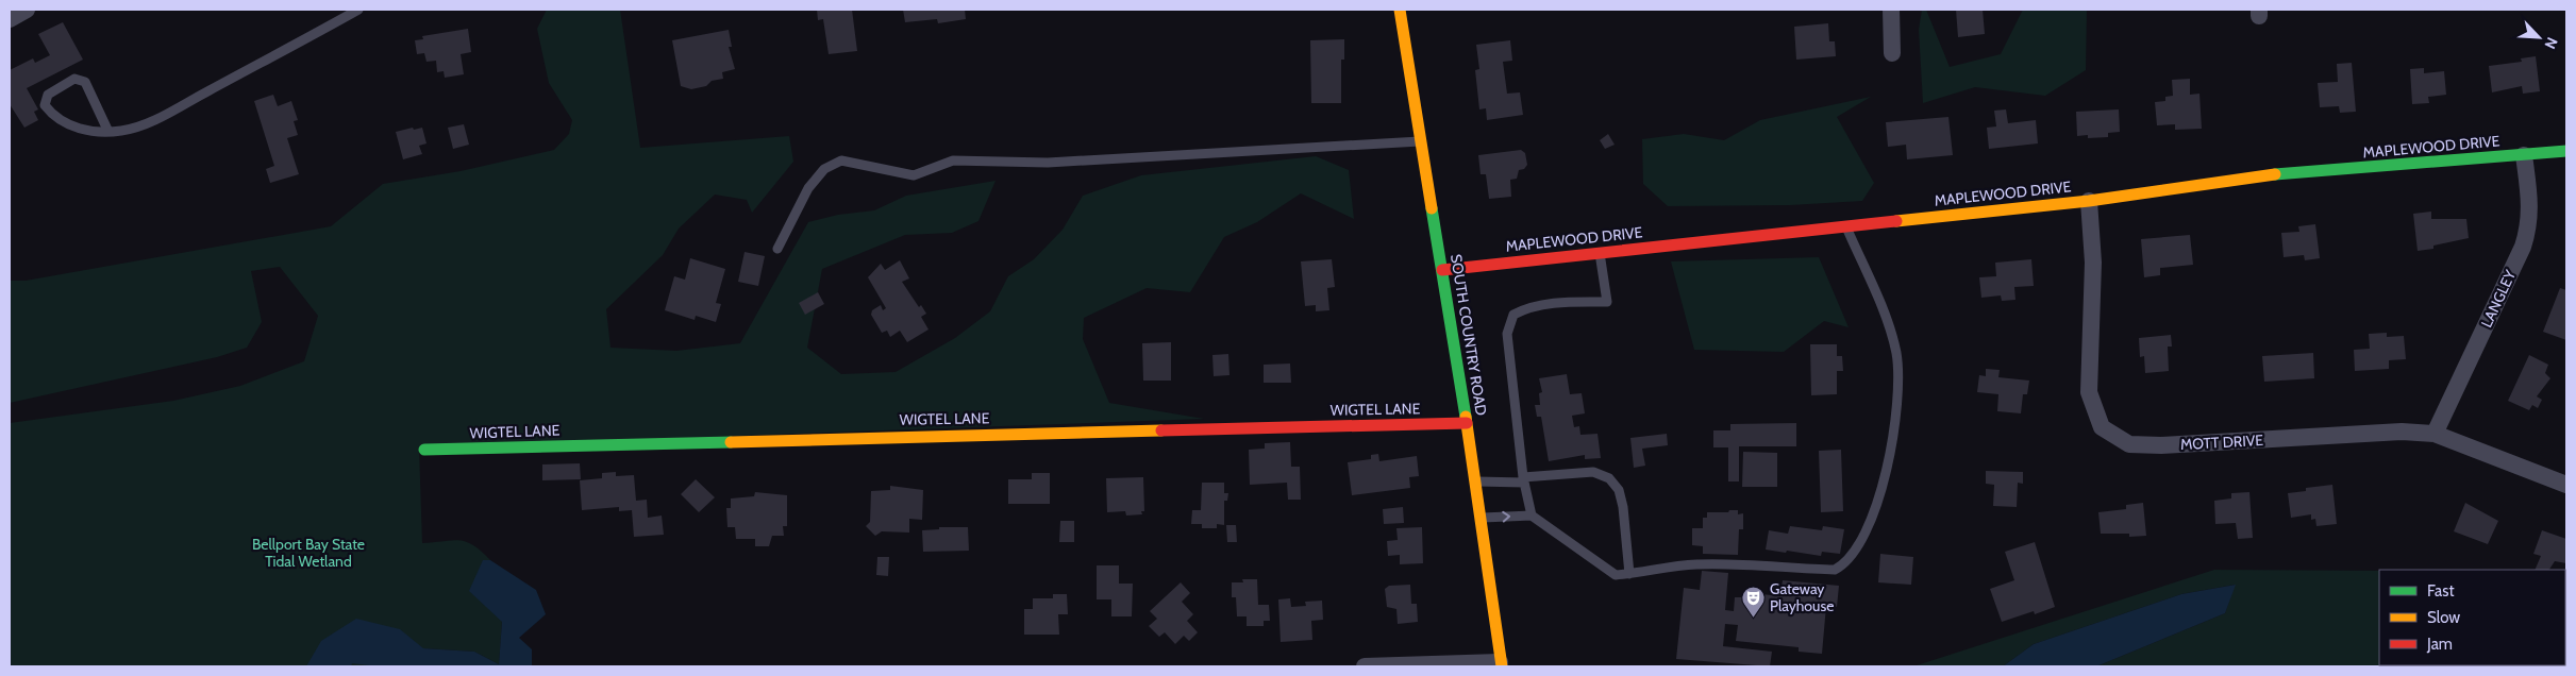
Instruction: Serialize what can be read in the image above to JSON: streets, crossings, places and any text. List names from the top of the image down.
{
  "streets": {
    "street": [
      "MAPLEWOOD DRIVE",
      "LANGLEY",
      "SOUTH COUNTRY ROAD",
      "WIGTEL LANE",
      "MOTT DRIVE"
    ]
  },
  "crossings": [
    ["MAPLEWOOD DRIVE", "LANGLEY"],
    ["MAPLEWOOD DRIVE", "SOUTH COUNTRY ROAD"],
    ["MAPLEWOOD DRIVE", "MOTT DRIVE"],
    ["LANGLEY", "MOTT DRIVE"],
    ["SOUTH COUNTRY ROAD", "WIGTEL LANE"]
  ],
  "parks": ["Bellport Bay State Tidal Wetland"],
  "places": {
    "theatre": ["Gateway Playhouse"]
  },
  "legend": ["Fast", "Slow", "Jam"],
  "north": "bottom right"
}
